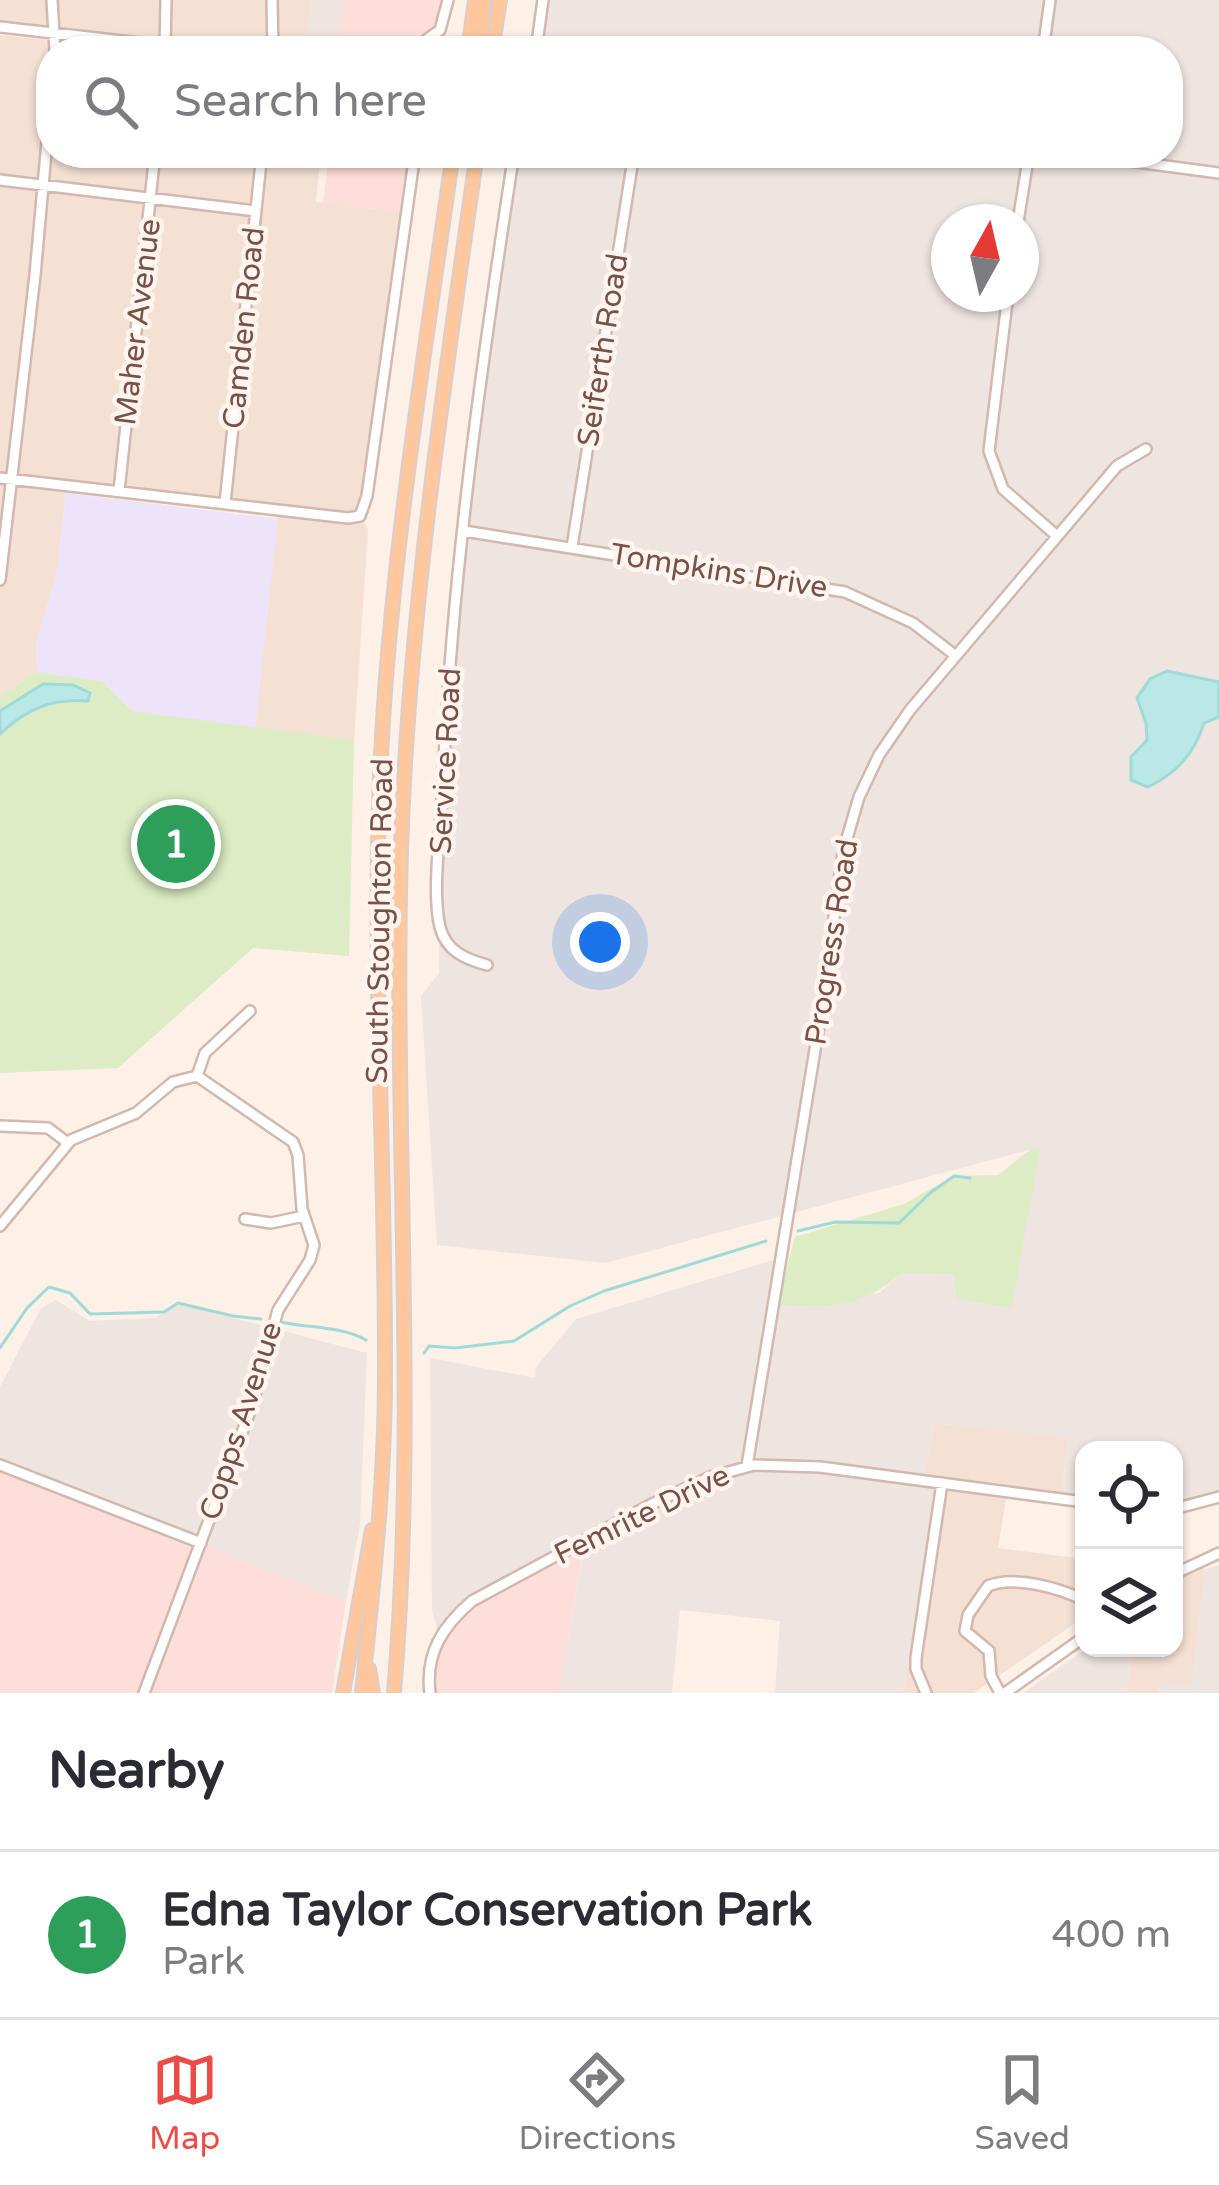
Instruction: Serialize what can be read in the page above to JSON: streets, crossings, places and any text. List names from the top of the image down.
{
  "streets": {
    "main road": ["South Stoughton Road"],
    "street": [
      "Maher Avenue",
      "Camden Road",
      "Seiferth Road",
      "Tompkins Drive",
      "Service Road",
      "Progress Road",
      "Copps Avenue",
      "Femrite Drive"
    ]
  },
  "crossings": [
    ["Seiferth Road", "Tompkins Drive"],
    ["Tompkins Drive", "Service Road"],
    ["Tompkins Drive", "Progress Road"],
    ["Progress Road", "Femrite Drive"]
  ],
  "north": "top",
  "page": {
    "search": "Search here",
    "pins": "1",
    "heading": "Nearby",
    "list": [
      {
        "mark": "1",
        "name": "Edna Taylor Conservation Park",
        "note": "Park",
        "value": "400 m"
      }
    ],
    "nav": ["Map", "Directions", "Saved"]
  }
}
